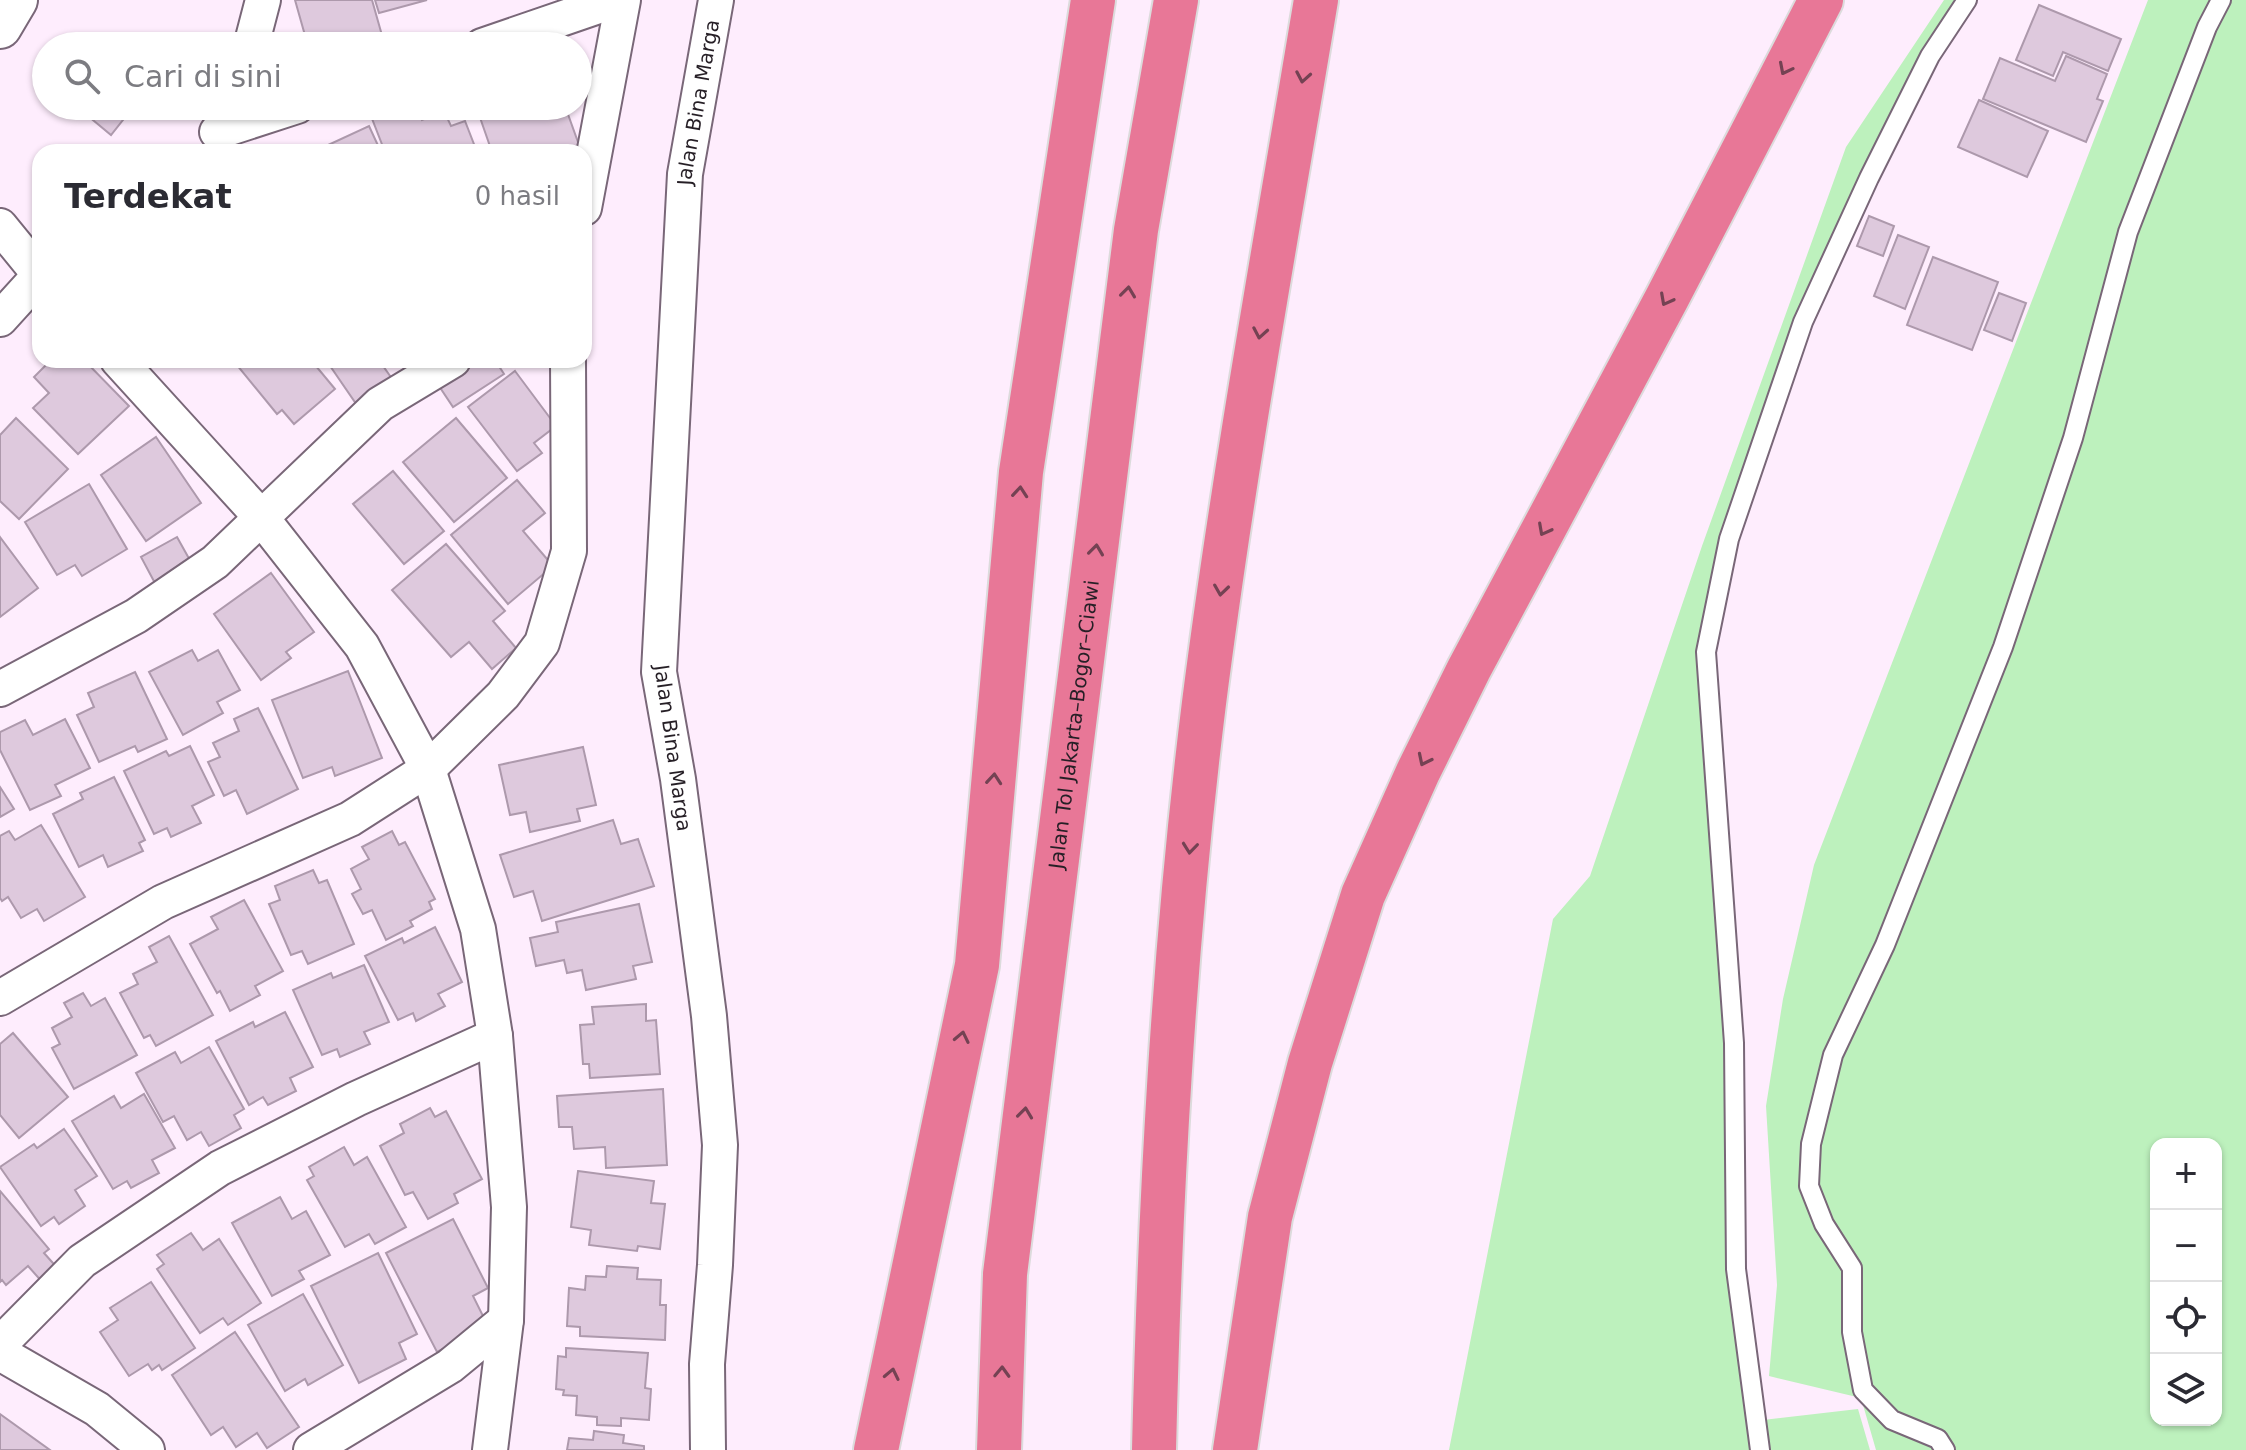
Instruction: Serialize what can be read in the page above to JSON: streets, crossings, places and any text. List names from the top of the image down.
{
  "streets": {
    "highway": ["Jalan Tol Jakarta–Bogor–Ciawi"],
    "street": ["Jalan Bina Marga"]
  },
  "page": {
    "search": "Cari di sini",
    "heading": ["Terdekat", "0 hasil"],
    "map_buttons": ["+", "−"]
  }
}
